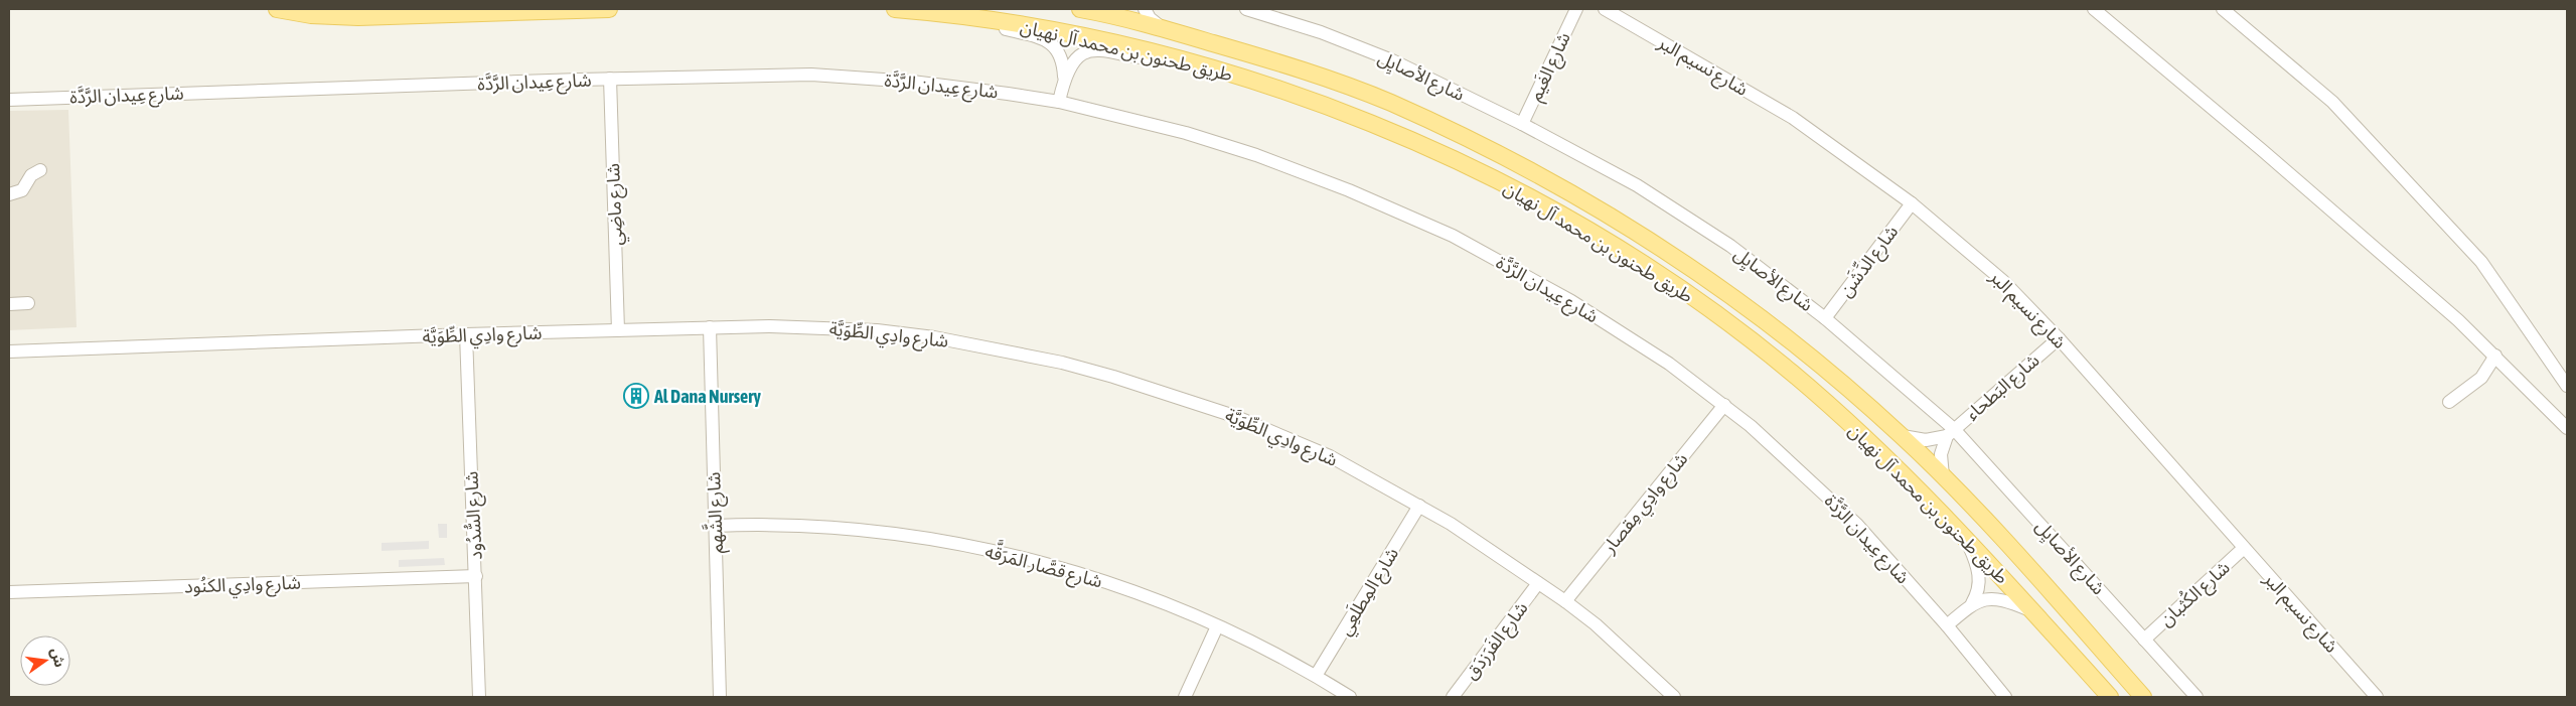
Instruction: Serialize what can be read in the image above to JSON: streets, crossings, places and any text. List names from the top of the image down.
{
  "streets": {
    "main road": ["طريق طحنون بن محمد آل نهيان"],
    "street": [
      "شارع نسيم البر",
      "شارع الغَيم",
      "شارع الأصايِل",
      "شارع عِيدان الرَّدَّة",
      "شارع ماضِي",
      "شارع الدِّشَن",
      "شارع وادِي الطِّوَيَّة",
      "شارع البَطحاء",
      "شارع وادِي مِقصار",
      "شارع الشَّهم",
      "شارع السُّدُود",
      "شارع قصَّار المَرَقَّه",
      "شارع وادِي الكنُود",
      "شارع المِطلَعِي",
      "شارع الكُثبان",
      "شارع الفَرَزدَق"
    ]
  },
  "crossings": [
    ["شارع نسيم البر", "شارع الدِّشَن"],
    ["شارع نسيم البر", "شارع البَطحاء"],
    ["شارع نسيم البر", "شارع الكُثبان"],
    ["شارع الغَيم", "شارع الأصايِل"],
    ["شارع الأصايِل", "شارع الدِّشَن"],
    ["شارع الأصايِل", "شارع البَطحاء"],
    ["شارع الأصايِل", "شارع الكُثبان"],
    ["شارع عِيدان الرَّدَّة", "شارع ماضِي"],
    ["شارع عِيدان الرَّدَّة", "شارع وادِي مِقصار"],
    ["شارع ماضِي", "شارع وادِي الطِّوَيَّة"],
    ["شارع وادِي الطِّوَيَّة", "شارع وادِي مِقصار"],
    ["شارع وادِي الطِّوَيَّة", "شارع الشَّهم"],
    ["شارع وادِي الطِّوَيَّة", "شارع السُّدُود"],
    ["شارع وادِي الطِّوَيَّة", "شارع المِطلَعِي"],
    ["شارع وادِي الطِّوَيَّة", "شارع الفَرَزدَق"],
    ["شارع الشَّهم", "شارع قصَّار المَرَقَّه"],
    ["شارع السُّدُود", "شارع وادِي الكنُود"],
    ["شارع قصَّار المَرَقَّه", "شارع المِطلَعِي"]
  ],
  "places": {
    "building": ["Al Dana Nursery"]
  },
  "north": "right"
}
